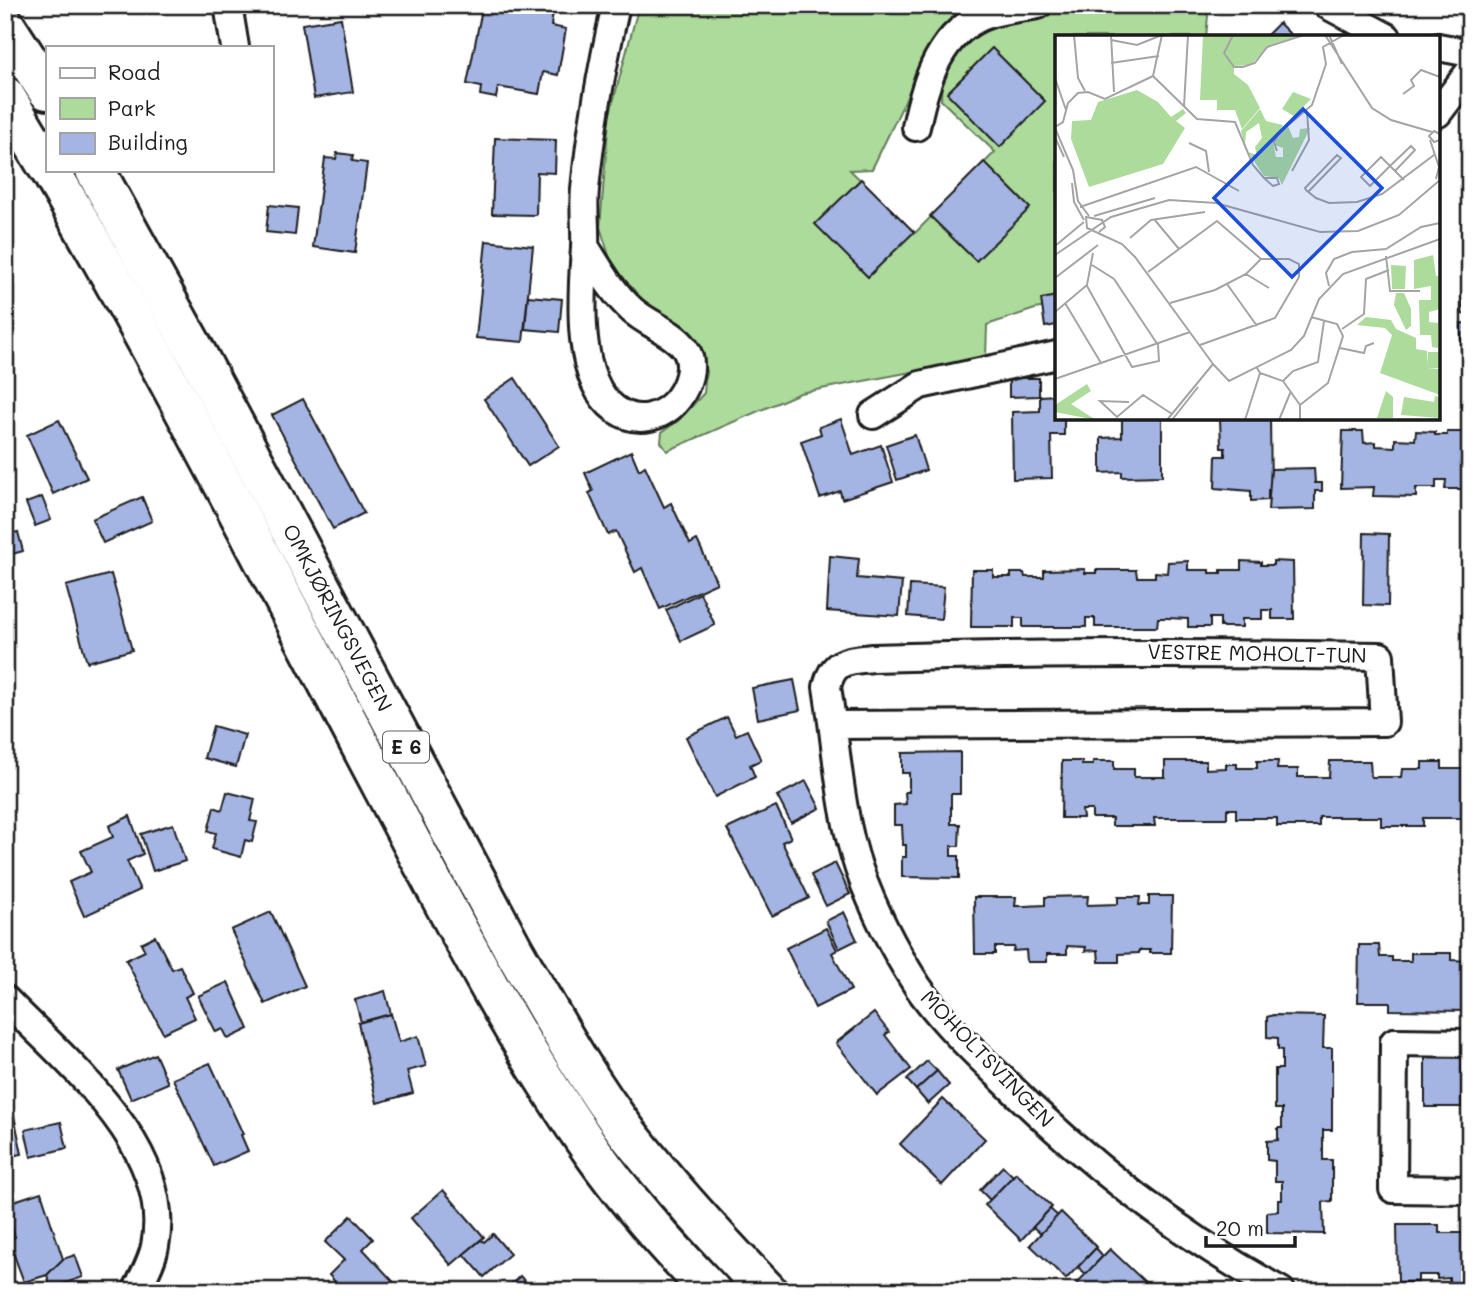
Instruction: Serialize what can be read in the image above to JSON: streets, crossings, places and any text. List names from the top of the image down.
{
  "streets": {
    "highway": ["OMKJØRINGSVEGEN", "E 6"],
    "street": ["VESTRE MOHOLT-TUN", "MOHOLTSVINGEN"]
  },
  "crossings": [
    ["VESTRE MOHOLT-TUN", "MOHOLTSVINGEN"]
  ],
  "legend": ["Road", "Park", "Building"],
  "scale_bar": "20 m"
}
